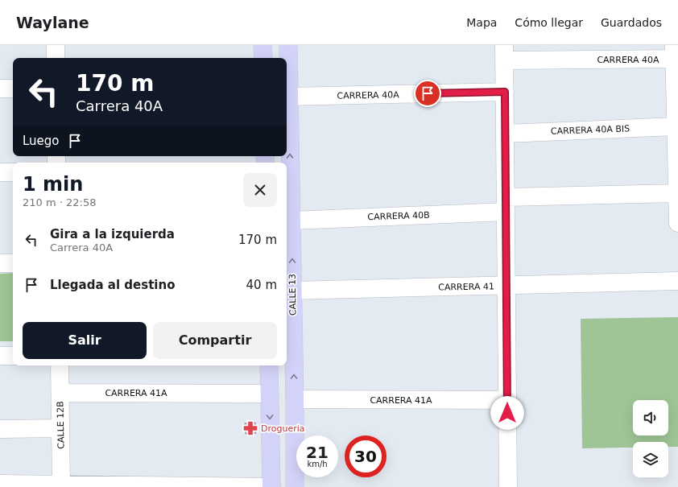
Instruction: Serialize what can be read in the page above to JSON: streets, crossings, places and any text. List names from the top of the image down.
{
  "streets": {
    "main road": ["CALLE 13"],
    "street": [
      "CARRERA 40A",
      "CARRERA 40A BIS",
      "CARRERA 40B",
      "CARRERA 41",
      "CARRERA 41A",
      "CALLE 12B"
    ]
  },
  "crossings": [
    ["CARRERA 40A", "CALLE 13"],
    ["CARRERA 40B", "CALLE 13"],
    ["CARRERA 41", "CALLE 13"],
    ["CALLE 13", "CARRERA 41A"],
    ["CARRERA 41A", "CALLE 12B"]
  ],
  "one_way": ["CALLE 13"],
  "places": {
    "pharmacy": ["Drogueria"]
  },
  "page": {
    "header": "Waylane",
    "nav": ["Mapa", "Cómo llegar", "Guardados"],
    "turn": ["170 m", "Carrera 40A"],
    "then": "Luego",
    "heading": ["1 min", "210 m · 22:58"],
    "list": [
      {
        "name": "Gira a la izquierda",
        "note": "Carrera 40A",
        "value": "170 m"
      },
      {
        "name": "Llegada al destino",
        "value": "40 m"
      }
    ],
    "buttons": ["Salir", "Compartir"],
    "speed": "21 km/h",
    "limit": "30"
  }
}
